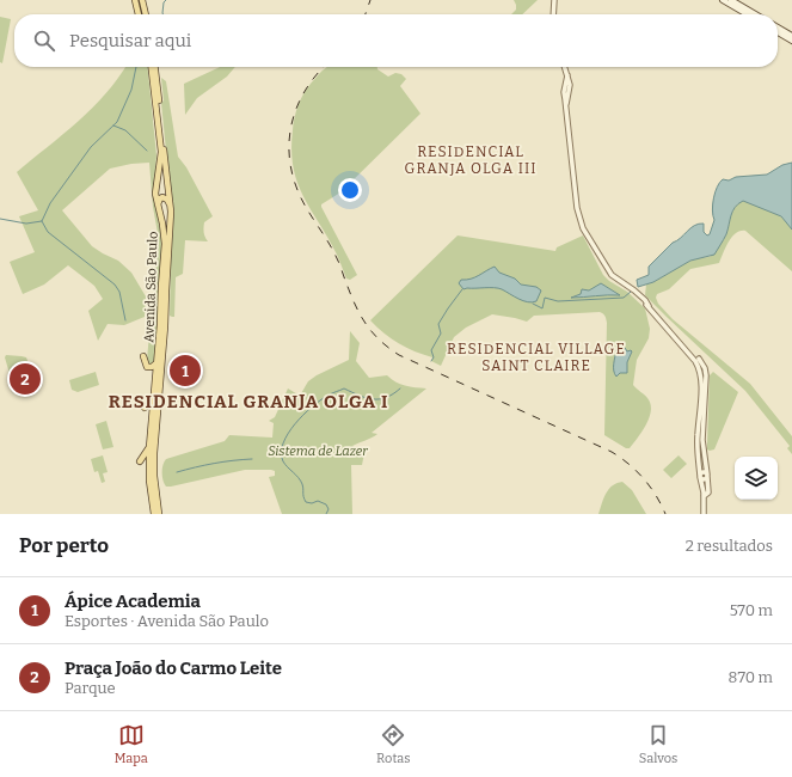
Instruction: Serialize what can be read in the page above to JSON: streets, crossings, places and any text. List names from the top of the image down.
{
  "streets": {
    "main road": ["Avenida São Paulo"]
  },
  "districts": ["RESIDENCIAL GRANJA OLGA III", "RESIDENCIAL VILLAGE SAINT CLAIRE", "RESIDENCIAL GRANJA OLGA I"],
  "parks": ["Sistema de Lazer"],
  "page": {
    "search": "Pesquisar aqui",
    "pins": ["1", "2"],
    "heading": ["Por perto", "2 resultados"],
    "list": [
      {
        "mark": "1",
        "name": "Ápice Academia",
        "note": "Esportes · Avenida São Paulo",
        "value": "570 m"
      },
      {
        "mark": "2",
        "name": "Praça João do Carmo Leite",
        "note": "Parque",
        "value": "870 m"
      }
    ],
    "nav": ["Mapa", "Rotas", "Salvos"]
  }
}
